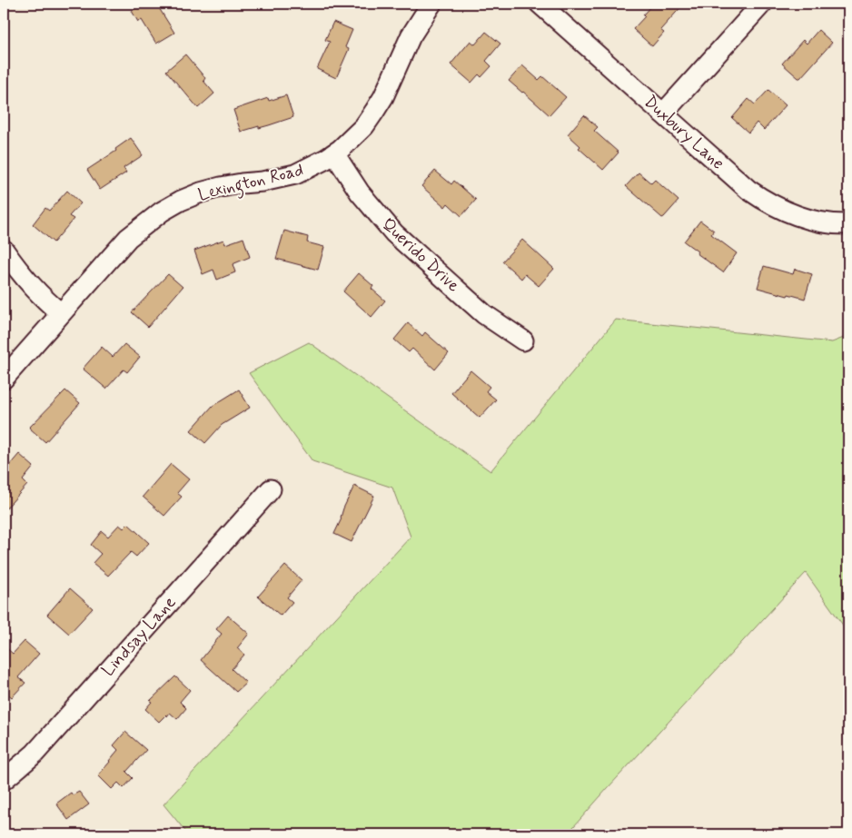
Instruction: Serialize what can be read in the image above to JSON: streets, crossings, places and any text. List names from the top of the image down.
{
  "streets": {
    "street": [
      "Duxbury Lane",
      "Lexington Road",
      "Querido Drive",
      "Lindsay Lane"
    ]
  },
  "crossings": [
    ["Lexington Road", "Querido Drive"]
  ]
}
